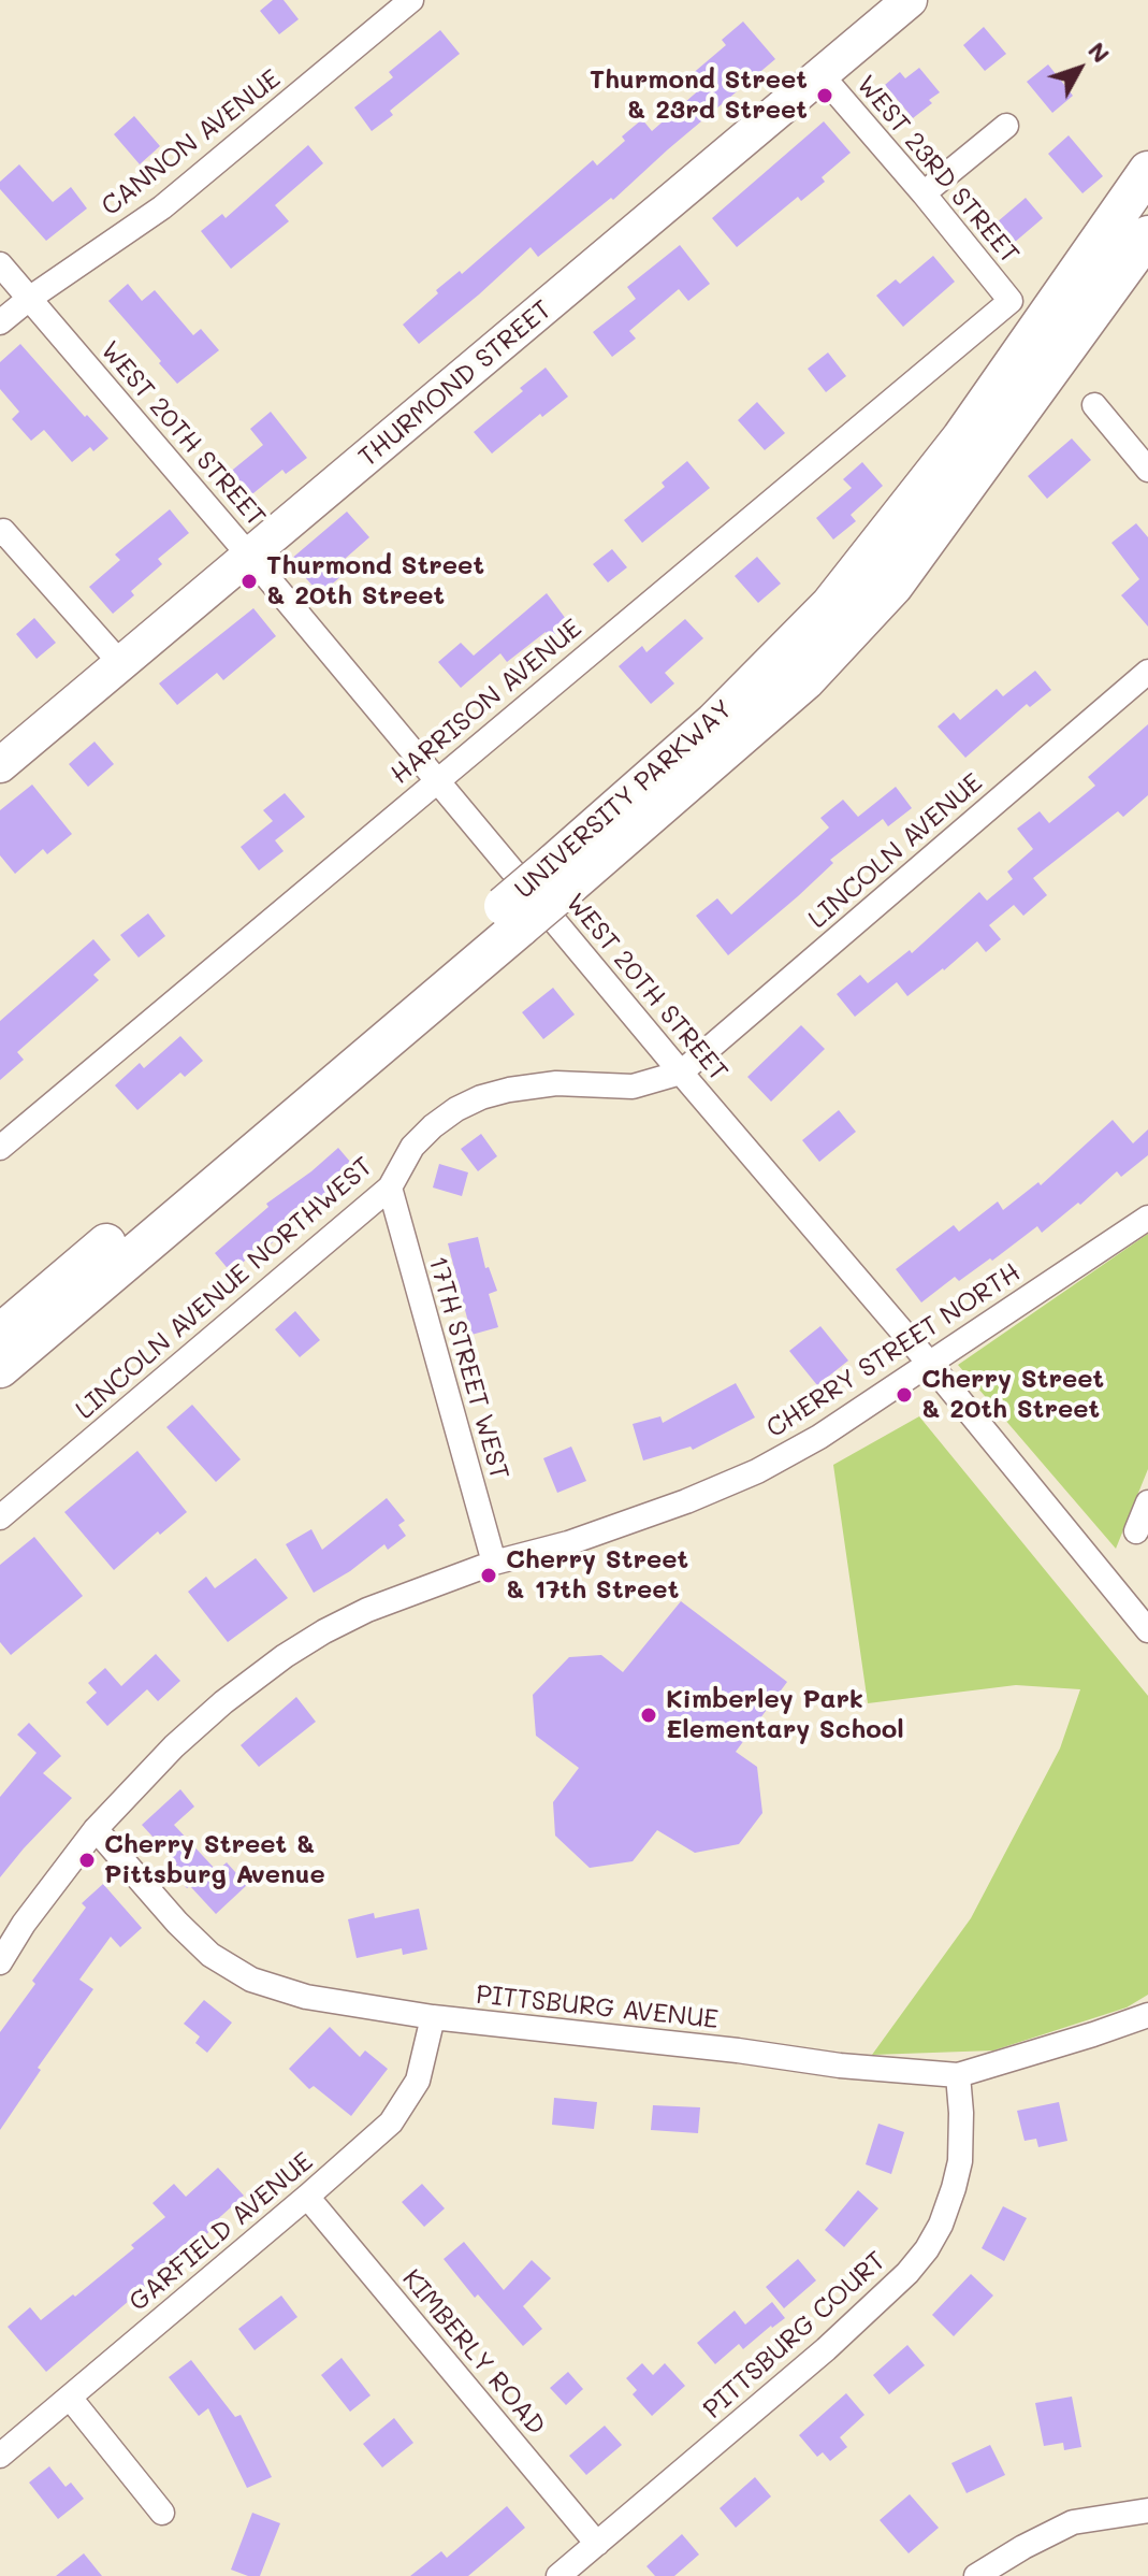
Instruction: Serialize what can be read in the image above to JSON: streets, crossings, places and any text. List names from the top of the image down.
{
  "streets": {
    "main road": ["UNIVERSITY PARKWAY"],
    "street": [
      "CANNON AVENUE",
      "WEST 23RD STREET",
      "THURMOND STREET",
      "WEST 20TH STREET",
      "HARRISON AVENUE",
      "LINCOLN AVENUE",
      "LINCOLN AVENUE NORTHWEST",
      "CHERRY STREET NORTH",
      "17TH STREET WEST",
      "PITTSBURG AVENUE",
      "GARFIELD AVENUE",
      "PITTSBURG COURT",
      "KIMBERLY ROAD"
    ]
  },
  "crossings": [
    ["CANNON AVENUE", "WEST 20TH STREET"],
    ["WEST 23RD STREET", "THURMOND STREET"],
    ["WEST 23RD STREET", "HARRISON AVENUE"],
    ["THURMOND STREET", "WEST 20TH STREET"],
    ["WEST 20TH STREET", "HARRISON AVENUE"],
    ["WEST 20TH STREET", "LINCOLN AVENUE"],
    ["WEST 20TH STREET", "LINCOLN AVENUE NORTHWEST"],
    ["WEST 20TH STREET", "CHERRY STREET NORTH"],
    ["LINCOLN AVENUE", "LINCOLN AVENUE NORTHWEST"],
    ["LINCOLN AVENUE NORTHWEST", "17TH STREET WEST"],
    ["CHERRY STREET NORTH", "17TH STREET WEST"],
    ["CHERRY STREET NORTH", "PITTSBURG AVENUE"],
    ["PITTSBURG AVENUE", "GARFIELD AVENUE"],
    ["PITTSBURG AVENUE", "PITTSBURG COURT"],
    ["GARFIELD AVENUE", "KIMBERLY ROAD"],
    ["PITTSBURG COURT", "KIMBERLY ROAD"]
  ],
  "places": [
    "Thurmond Street & 23rd Street",
    "Thurmond Street & 20th Street",
    "Cherry Street & 20th Street",
    "Cherry Street & 17th Street",
    "Kimberley Park Elementary School",
    "Cherry Street & Pittsburg Avenue"
  ],
  "north": "top right"
}
